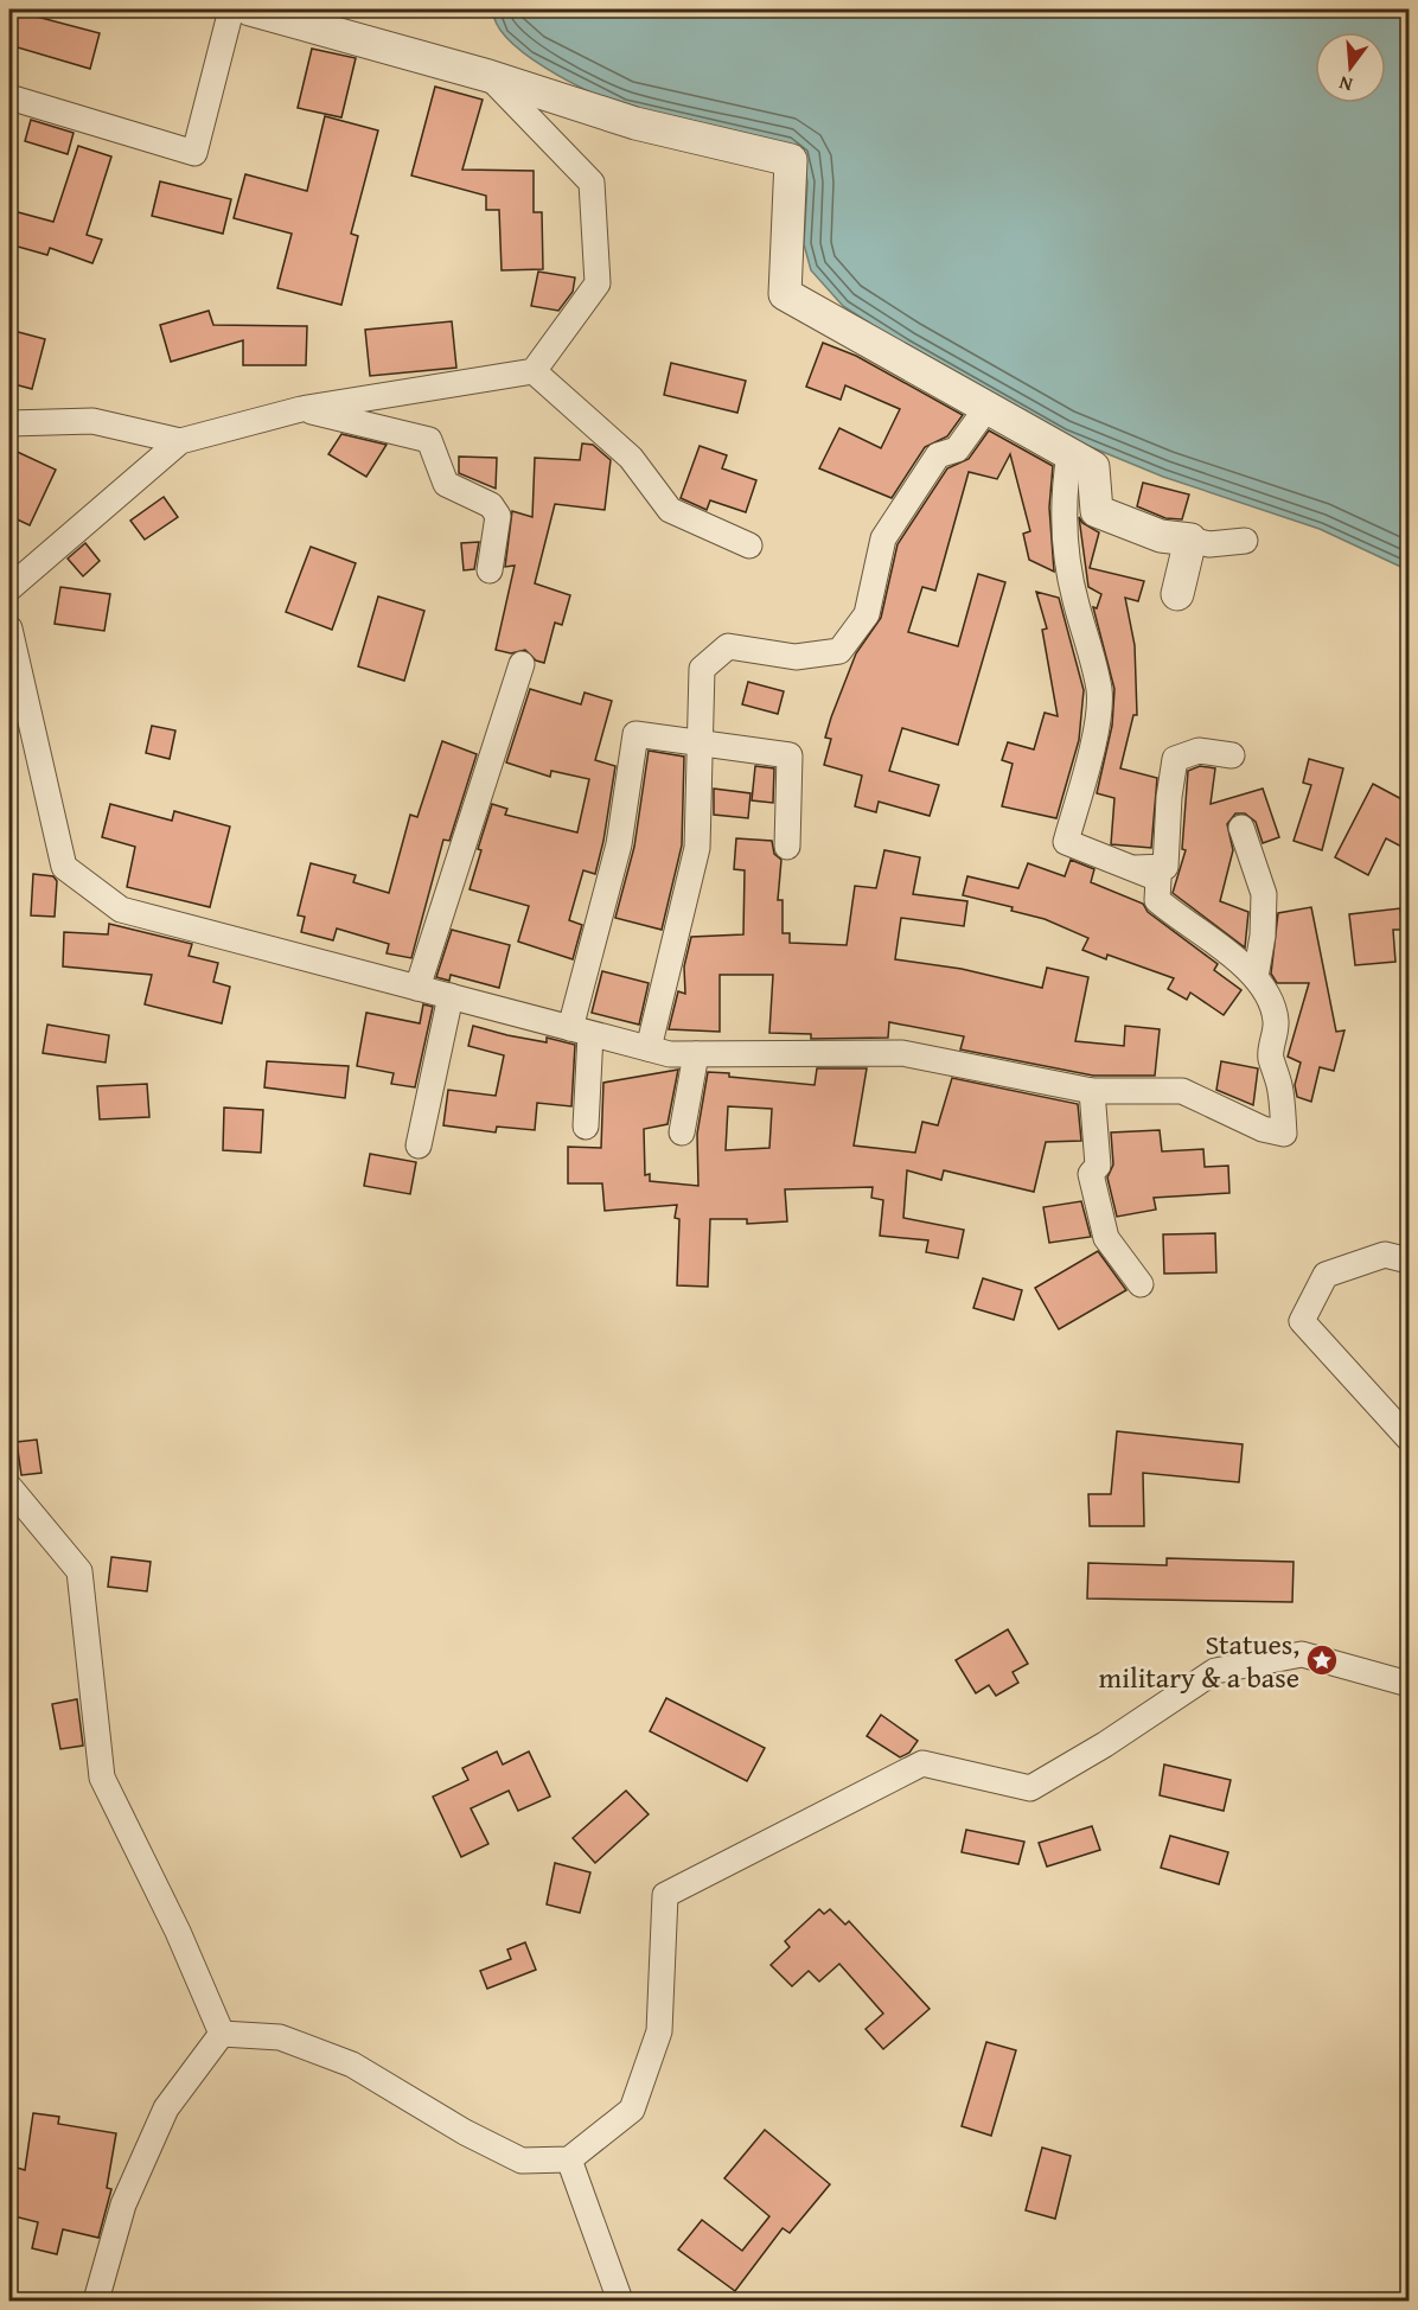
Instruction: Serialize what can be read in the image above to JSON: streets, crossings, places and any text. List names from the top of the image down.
{
  "places": {
    "place": ["Statues, military & a base"]
  },
  "north": "bottom"
}
